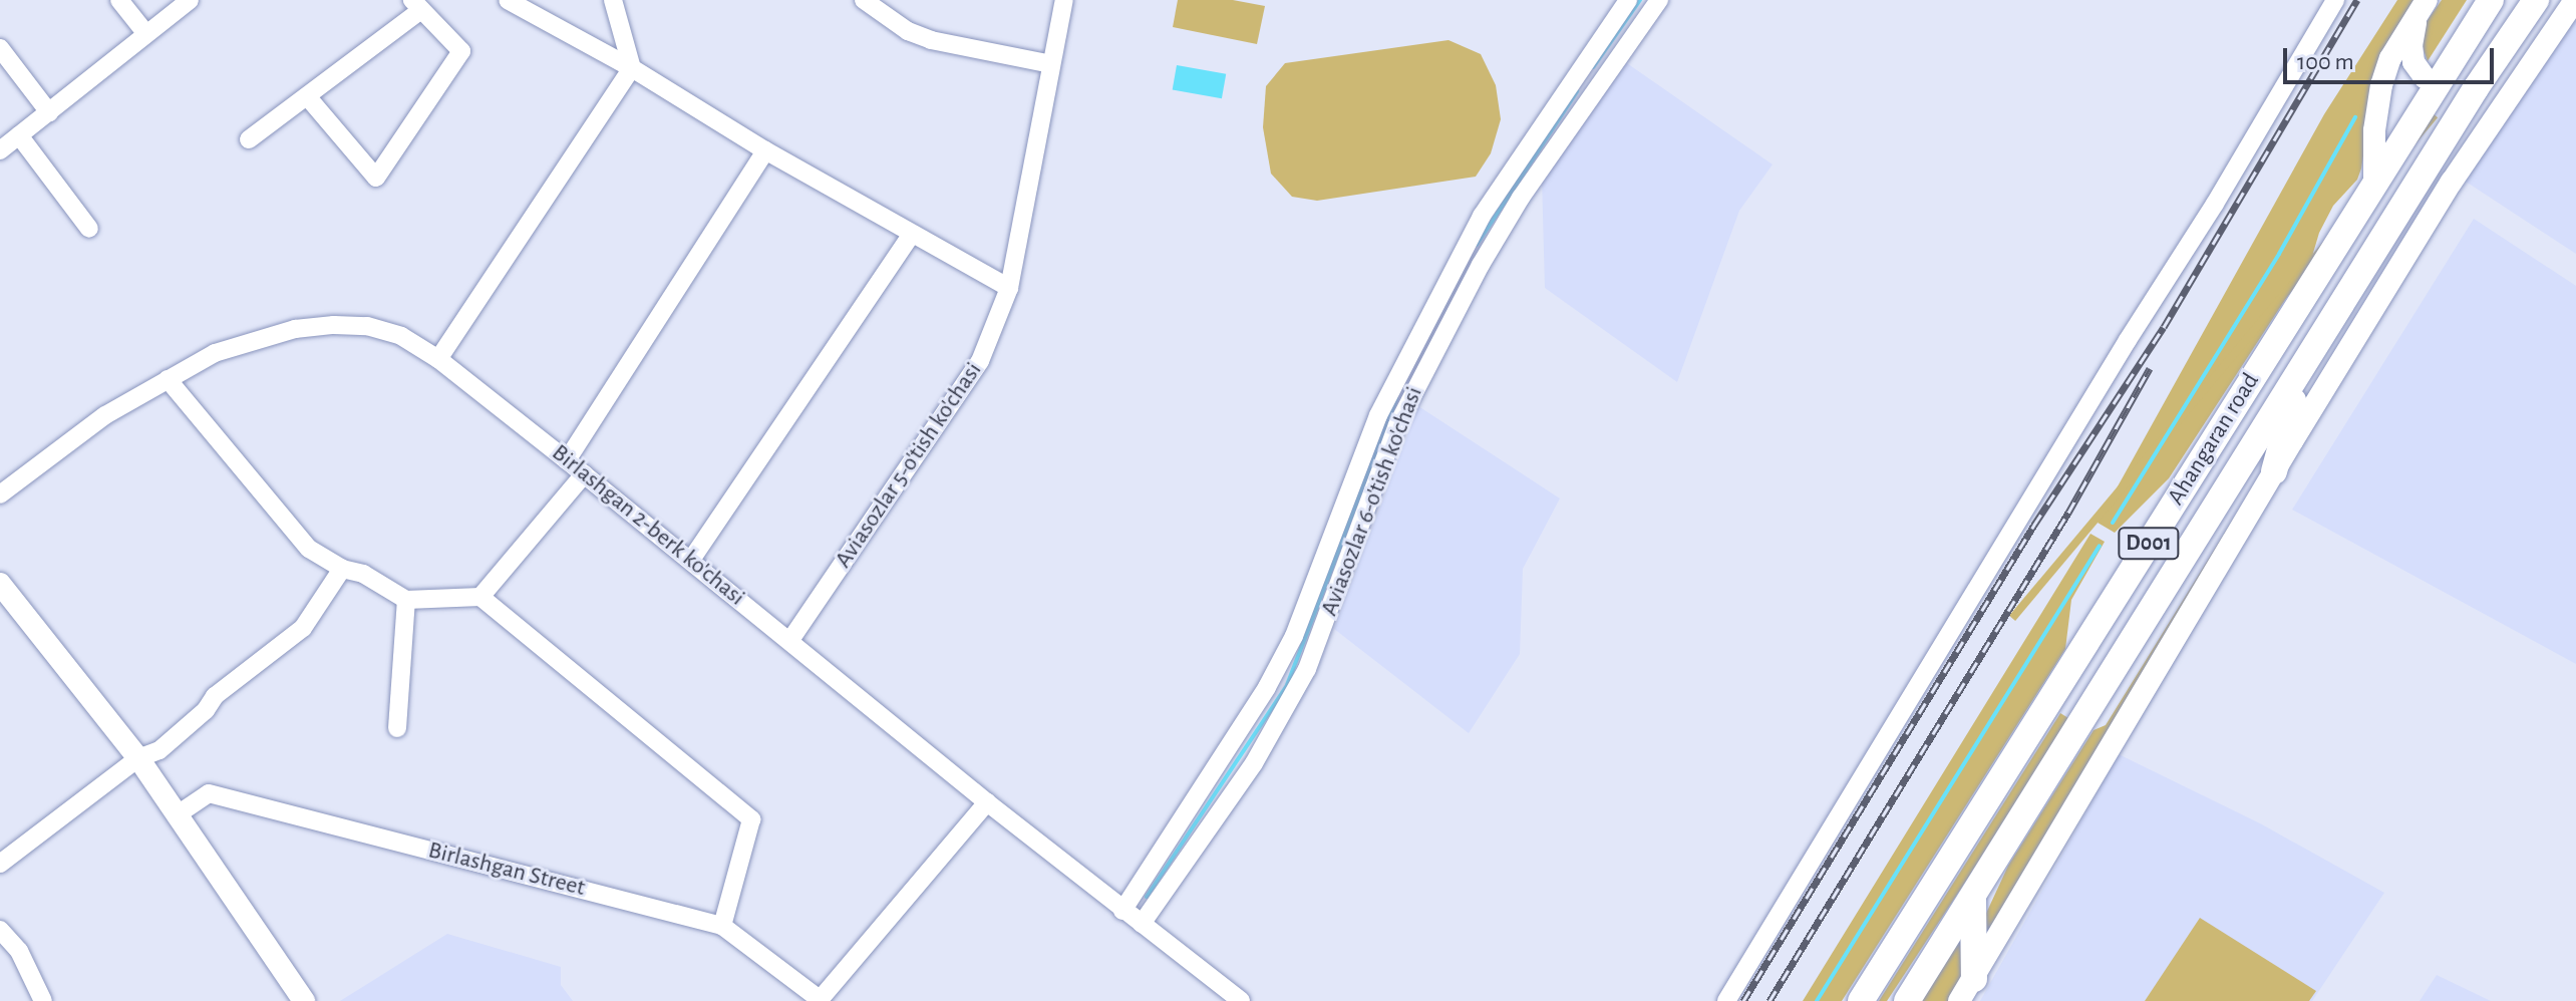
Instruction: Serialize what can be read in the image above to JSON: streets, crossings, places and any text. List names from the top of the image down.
{
  "streets": {
    "highway": ["Ahangaran road", "D001"],
    "street": [
      "Aviasozlar 5-o'tish ko'chasi",
      "Aviasozlar 6-o'tish ko'chasi",
      "Birlashgan 2-berk ko'chasi",
      "Birlashgan Street"
    ]
  },
  "crossings": [
    ["Aviasozlar 5-o'tish ko'chasi", "Birlashgan 2-berk ko'chasi"],
    ["Aviasozlar 6-o'tish ko'chasi", "Birlashgan 2-berk ko'chasi"]
  ],
  "scale_bar": "100 m"
}
